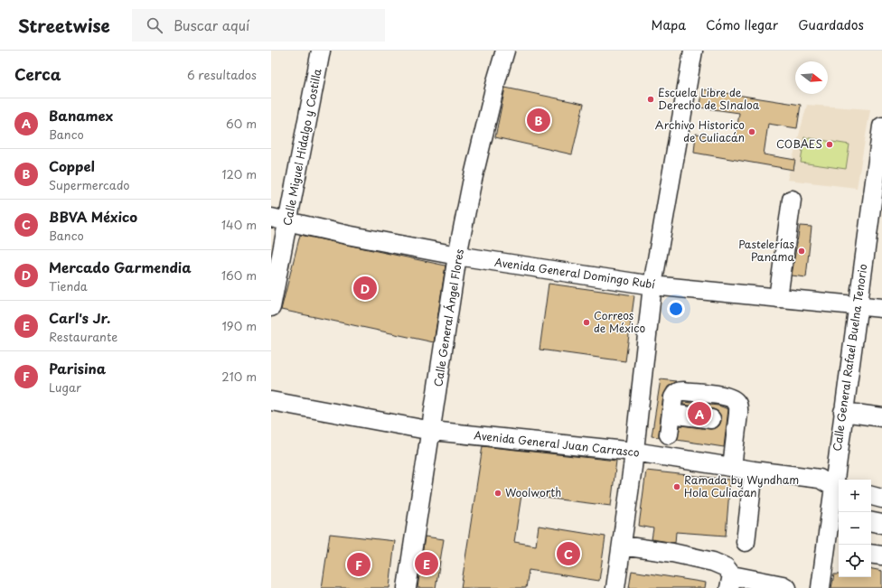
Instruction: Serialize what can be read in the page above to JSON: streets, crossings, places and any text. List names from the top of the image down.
{
  "streets": {
    "street": [
      "Calle Miguel Hidalgo y Costilla",
      "Avenida General Domingo Rubí",
      "Calle General Ángel Flores",
      "Calle General Rafael Buelna Tenorio",
      "Avenida General Juan Carrasco"
    ]
  },
  "crossings": [
    ["Calle Miguel Hidalgo y Costilla", "Avenida General Domingo Rubí"],
    ["Avenida General Domingo Rubí", "Calle General Ángel Flores"],
    ["Avenida General Domingo Rubí", "Calle General Rafael Buelna Tenorio"],
    ["Calle General Ángel Flores", "Avenida General Juan Carrasco"],
    ["Calle General Rafael Buelna Tenorio", "Avenida General Juan Carrasco"]
  ],
  "places": [
    "Escuela Libre de Derecho de SInaloa",
    "Archivo Historico de Culiacán",
    "COBAES",
    "Pastelerías Panama",
    "Correos de México",
    "Ramada by Wyndham Hola Culiacan",
    "Woolworth"
  ],
  "north": "right",
  "page": {
    "header": "Streetwise",
    "search": "Buscar aquí",
    "nav": ["Mapa", "Cómo llegar", "Guardados"],
    "heading": ["Cerca", "6 resultados"],
    "list": [
      {
        "mark": "A",
        "name": "Banamex",
        "note": "Banco",
        "value": "60 m"
      },
      {
        "mark": "B",
        "name": "Coppel",
        "note": "Supermercado",
        "value": "120 m"
      },
      {
        "mark": "C",
        "name": "BBVA México",
        "note": "Banco",
        "value": "140 m"
      },
      {
        "mark": "D",
        "name": "Mercado Garmendia",
        "note": "Tienda",
        "value": "160 m"
      },
      {
        "mark": "E",
        "name": "Carl's Jr.",
        "note": "Restaurante",
        "value": "190 m"
      },
      {
        "mark": "F",
        "name": "Parisina",
        "note": "Lugar",
        "value": "210 m"
      }
    ],
    "pins": [
      "B",
      "D",
      "A",
      "C",
      "E",
      "F"
    ],
    "map_buttons": ["+", "−"]
  }
}
